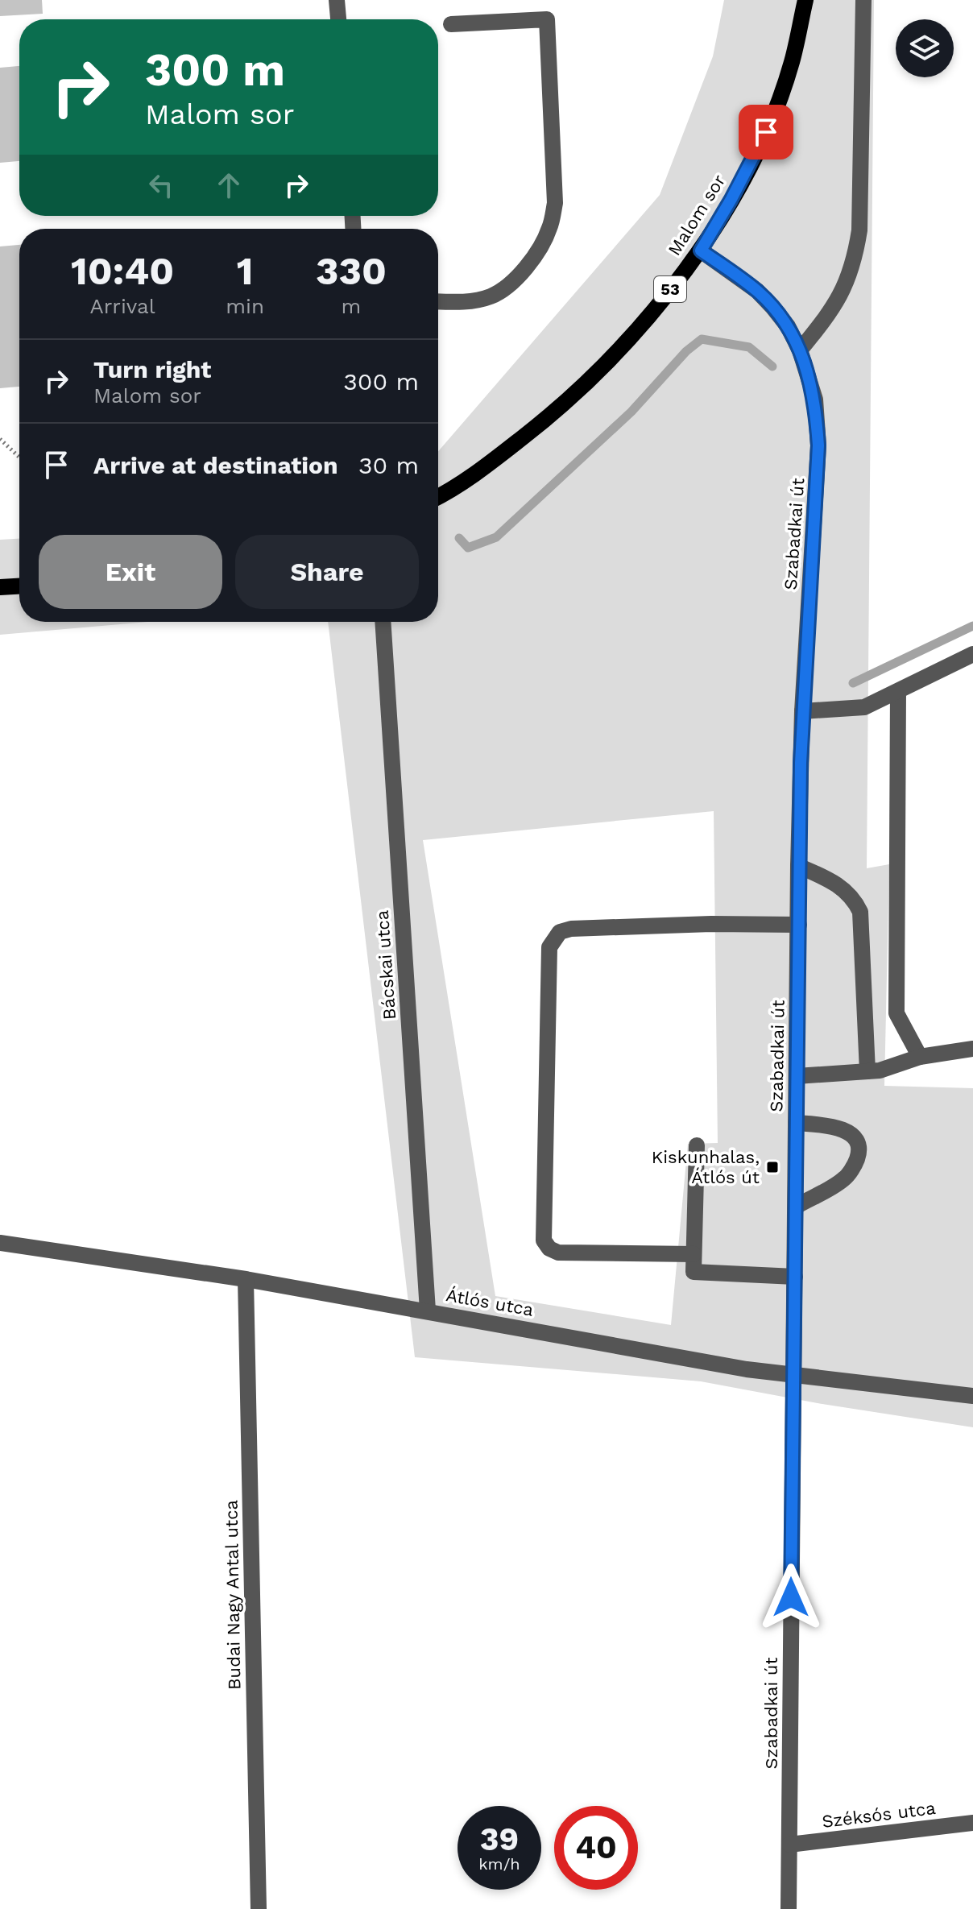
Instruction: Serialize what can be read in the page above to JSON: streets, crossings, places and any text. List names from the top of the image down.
{
  "streets": {
    "main road": ["Malom sor", "53"],
    "street": [
      "Szabadkai út",
      "Bácskai utca",
      "Átlós utca",
      "Budai Nagy Antal utca",
      "Széksós utca"
    ]
  },
  "crossings": [
    ["Malom sor", "Szabadkai út"],
    ["Szabadkai út", "Átlós utca"],
    ["Szabadkai út", "Széksós utca"],
    ["Bácskai utca", "Átlós utca"],
    ["Átlós utca", "Budai Nagy Antal utca"]
  ],
  "places": {
    "transit": ["Kiskunhalas, Átlós út"]
  },
  "page": {
    "turn": ["300 m", "Malom sor"],
    "eta": [
      "10:40",
      "Arrival",
      "1",
      "min",
      "330",
      "m"
    ],
    "list": [
      {
        "name": "Turn right",
        "note": "Malom sor",
        "value": "300 m"
      },
      {
        "name": "Arrive at destination",
        "value": "30 m"
      }
    ],
    "buttons": ["Exit", "Share"],
    "speed": "39 km/h",
    "limit": "40"
  }
}
